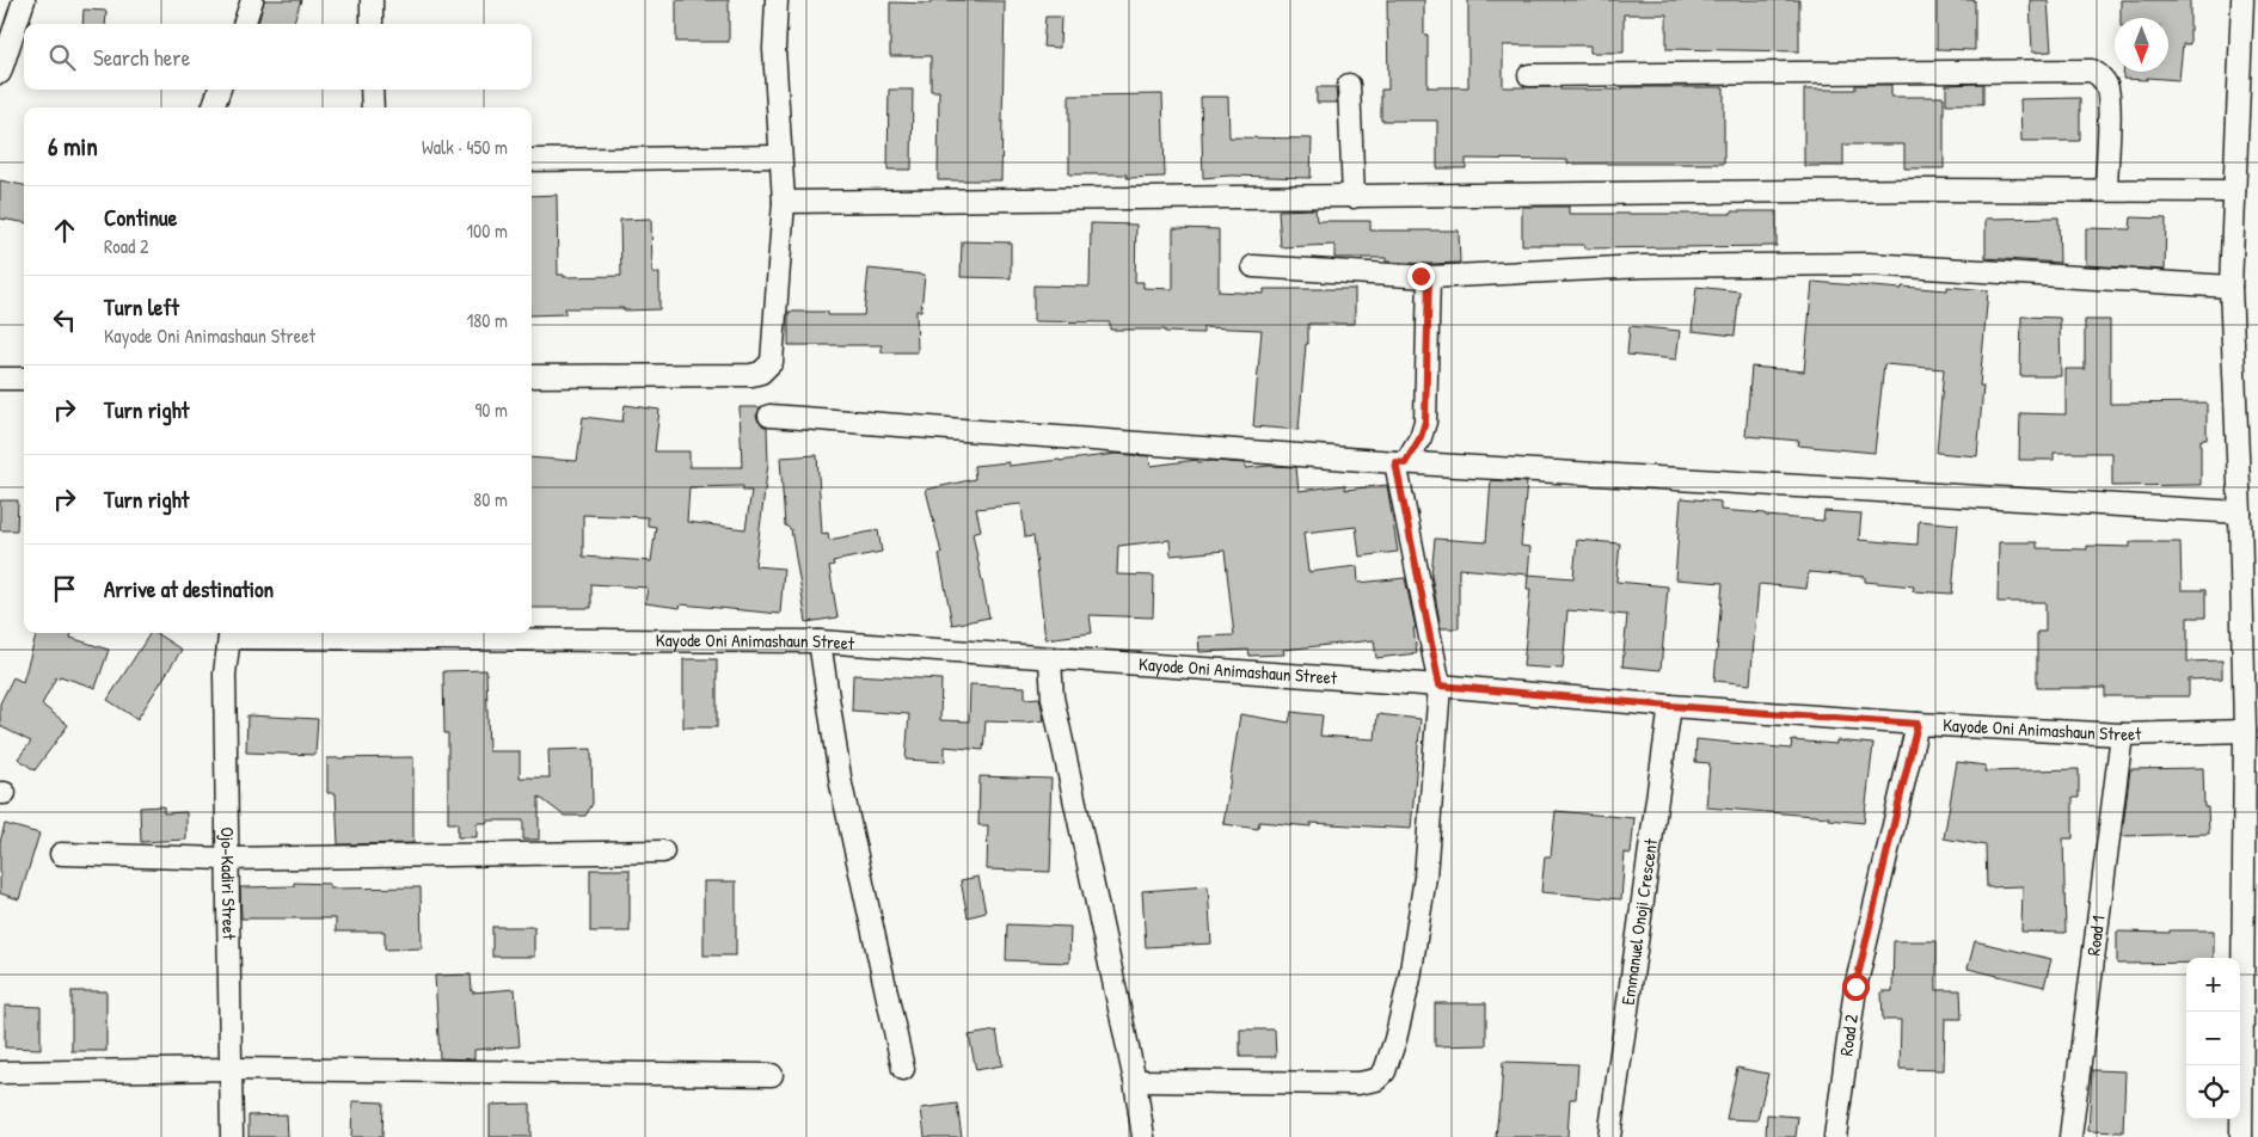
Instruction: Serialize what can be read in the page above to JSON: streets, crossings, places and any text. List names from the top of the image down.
{
  "streets": {
    "street": [
      "Kayode Oni Animashaun Street",
      "Ojo-Kadiri Street",
      "Emmanuel Onoji Crescent",
      "Road 1",
      "Road 2"
    ]
  },
  "crossings": [
    ["Kayode Oni Animashaun Street", "Ojo-Kadiri Street"],
    ["Kayode Oni Animashaun Street", "Emmanuel Onoji Crescent"],
    ["Kayode Oni Animashaun Street", "Road 1"],
    ["Kayode Oni Animashaun Street", "Road 2"]
  ],
  "north": "bottom",
  "page": {
    "search": "Search here",
    "heading": ["6 min", "Walk · 450 m"],
    "list": [
      ["Continue", "Road 2", "100 m"],
      ["Turn left", "Kayode Oni Animashaun Street", "180 m"],
      ["Turn right", "90 m"],
      ["Turn right", "80 m"],
      "Arrive at destination"
    ],
    "map_buttons": ["+", "−"]
  }
}
